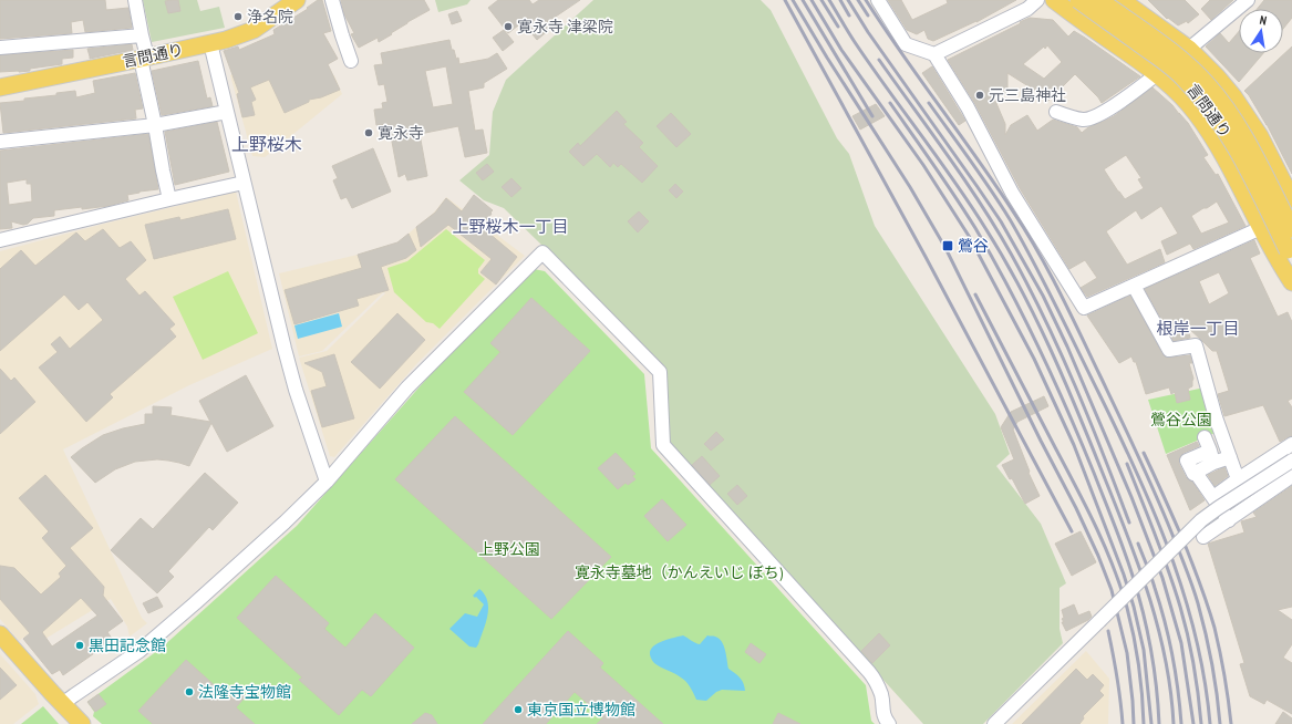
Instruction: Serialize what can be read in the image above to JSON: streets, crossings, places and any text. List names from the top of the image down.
{
  "streets": {
    "main road": ["言問通り"]
  },
  "districts": ["上野桜木", "上野桜木一丁目", "根岸一丁目"],
  "parks": ["鶯谷公園", "上野公園", "寛永寺墓地（かんえいじ ぼち)"],
  "places": {
    "other": [
      "浄名院",
      "寛永寺 津梁院",
      "元三島神社",
      "寛永寺",
      "黒田記念館",
      "法隆寺宝物館",
      "東京国立博物館"
    ],
    "transit": ["鶯谷"]
  },
  "north": "top"
}
